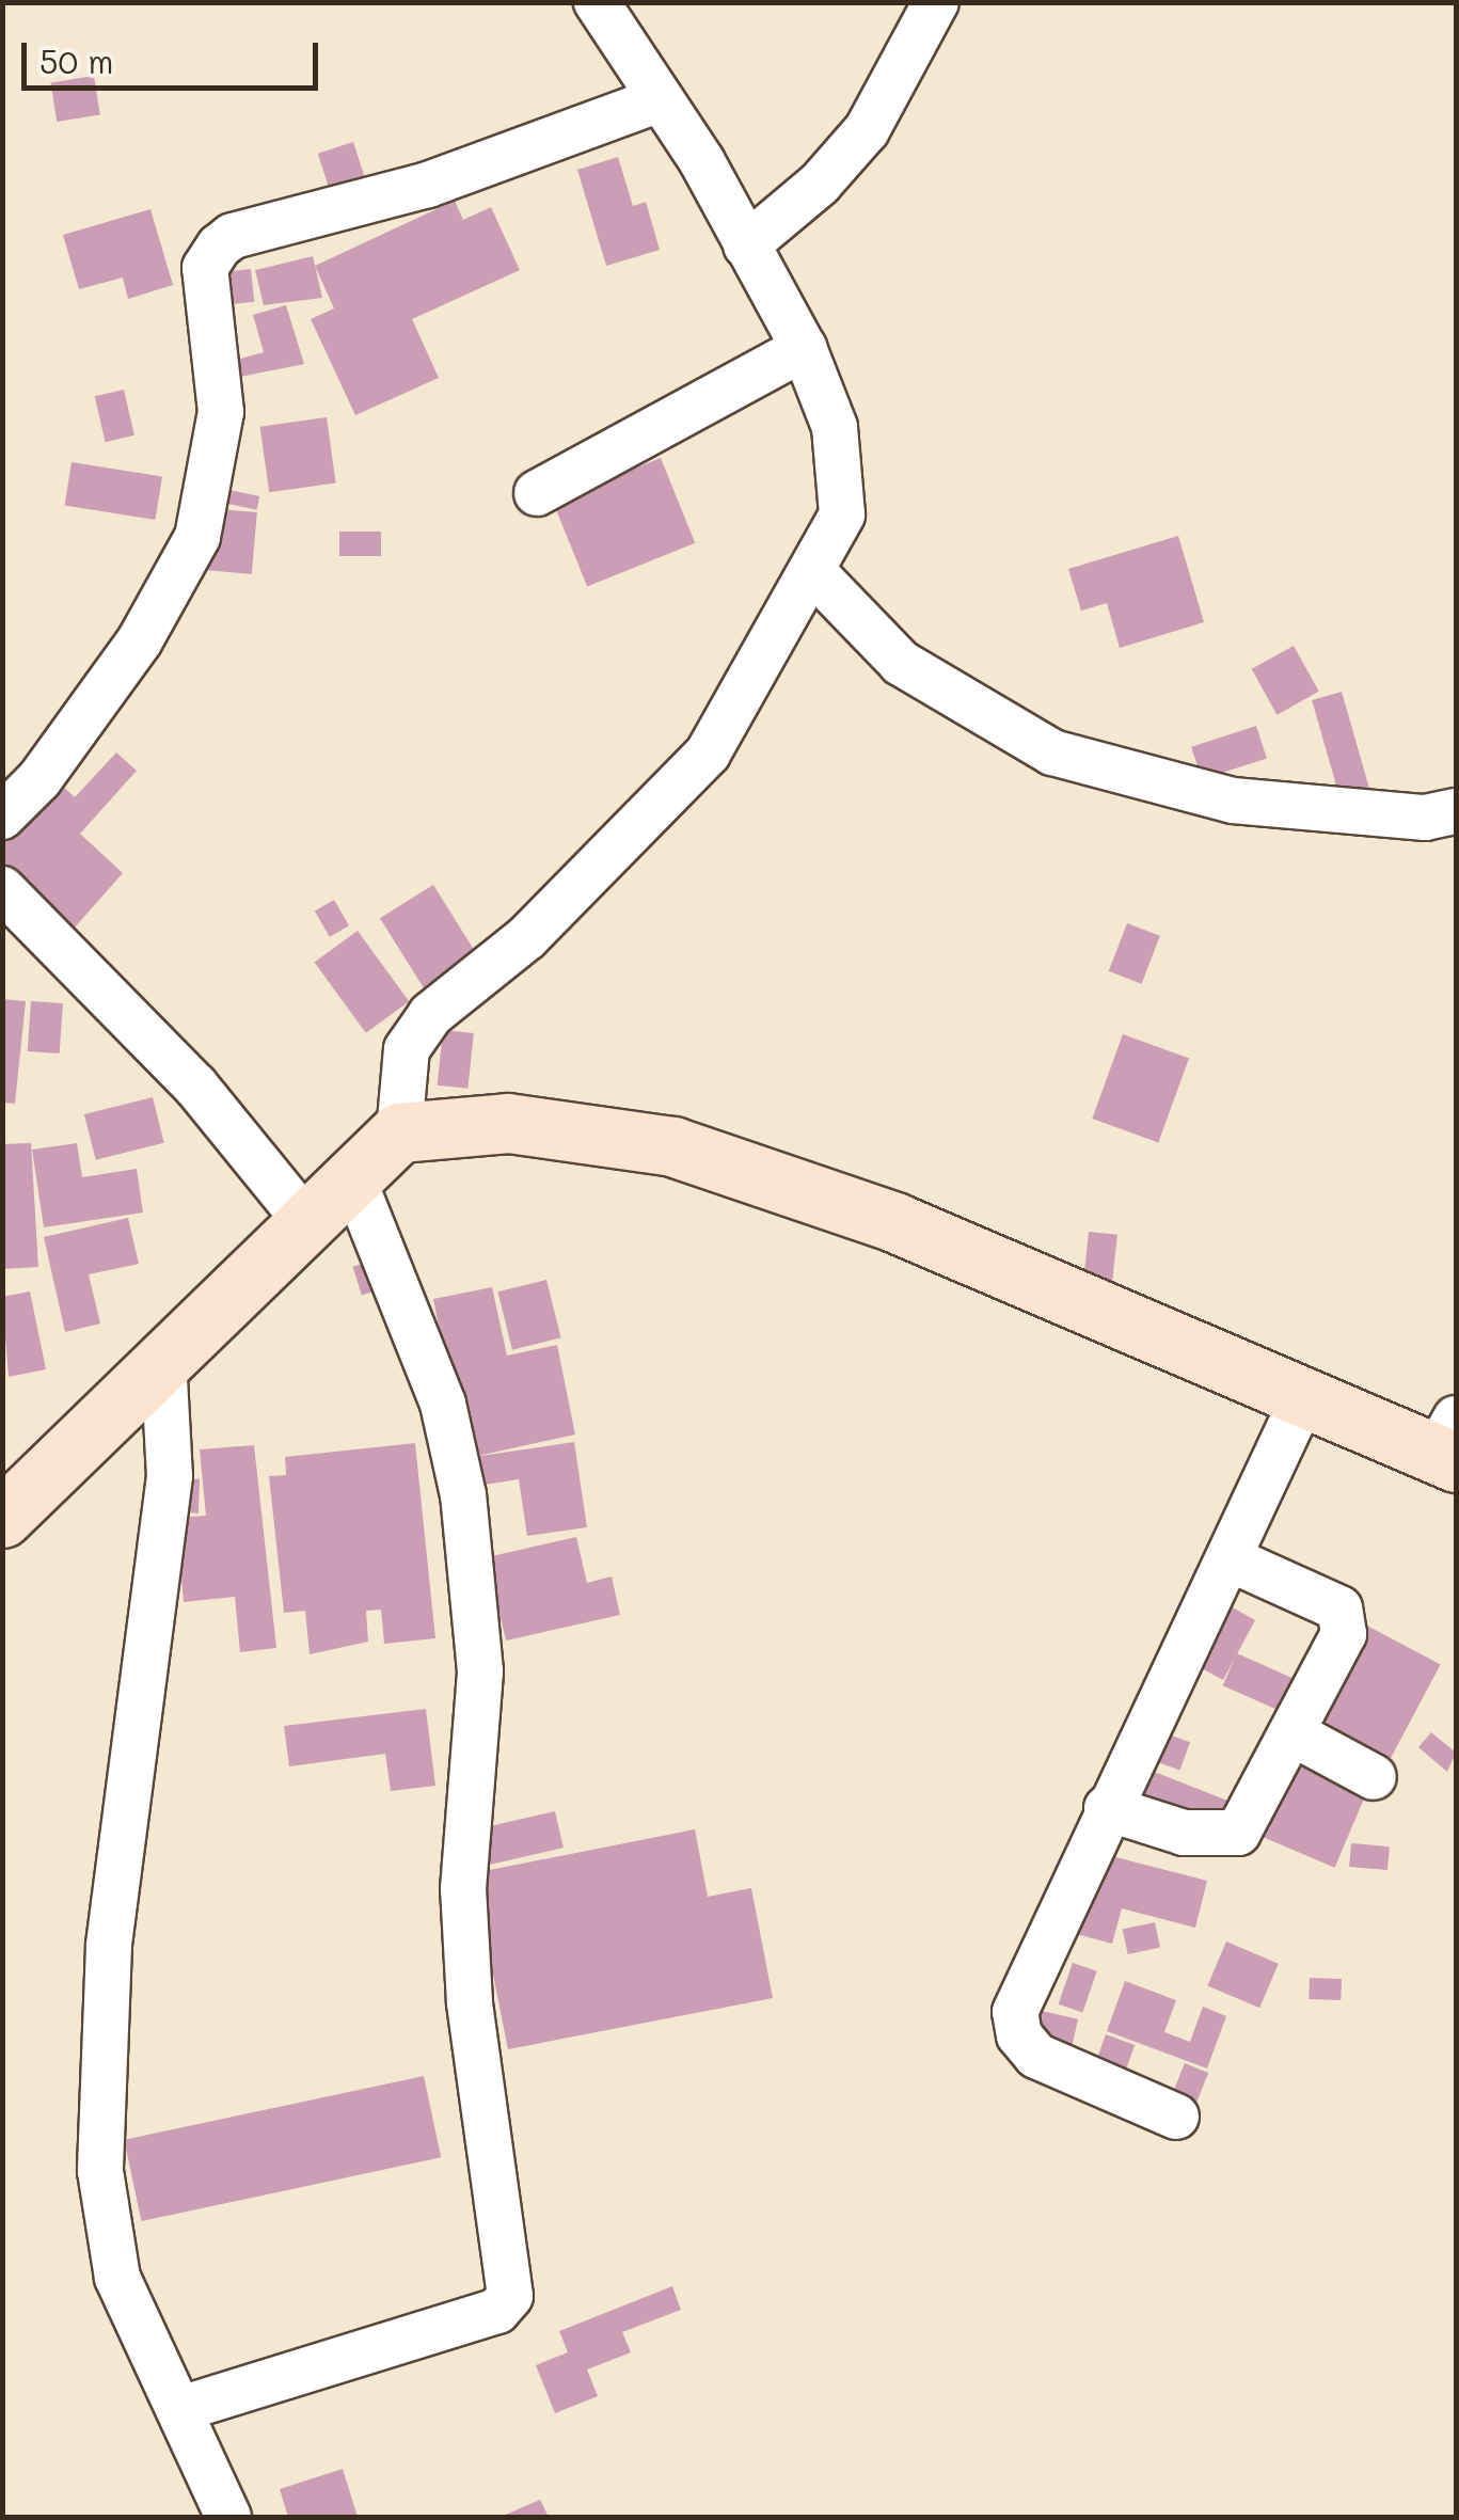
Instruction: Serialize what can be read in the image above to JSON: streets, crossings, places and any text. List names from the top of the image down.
{
  "scale_bar": "50 m"
}
